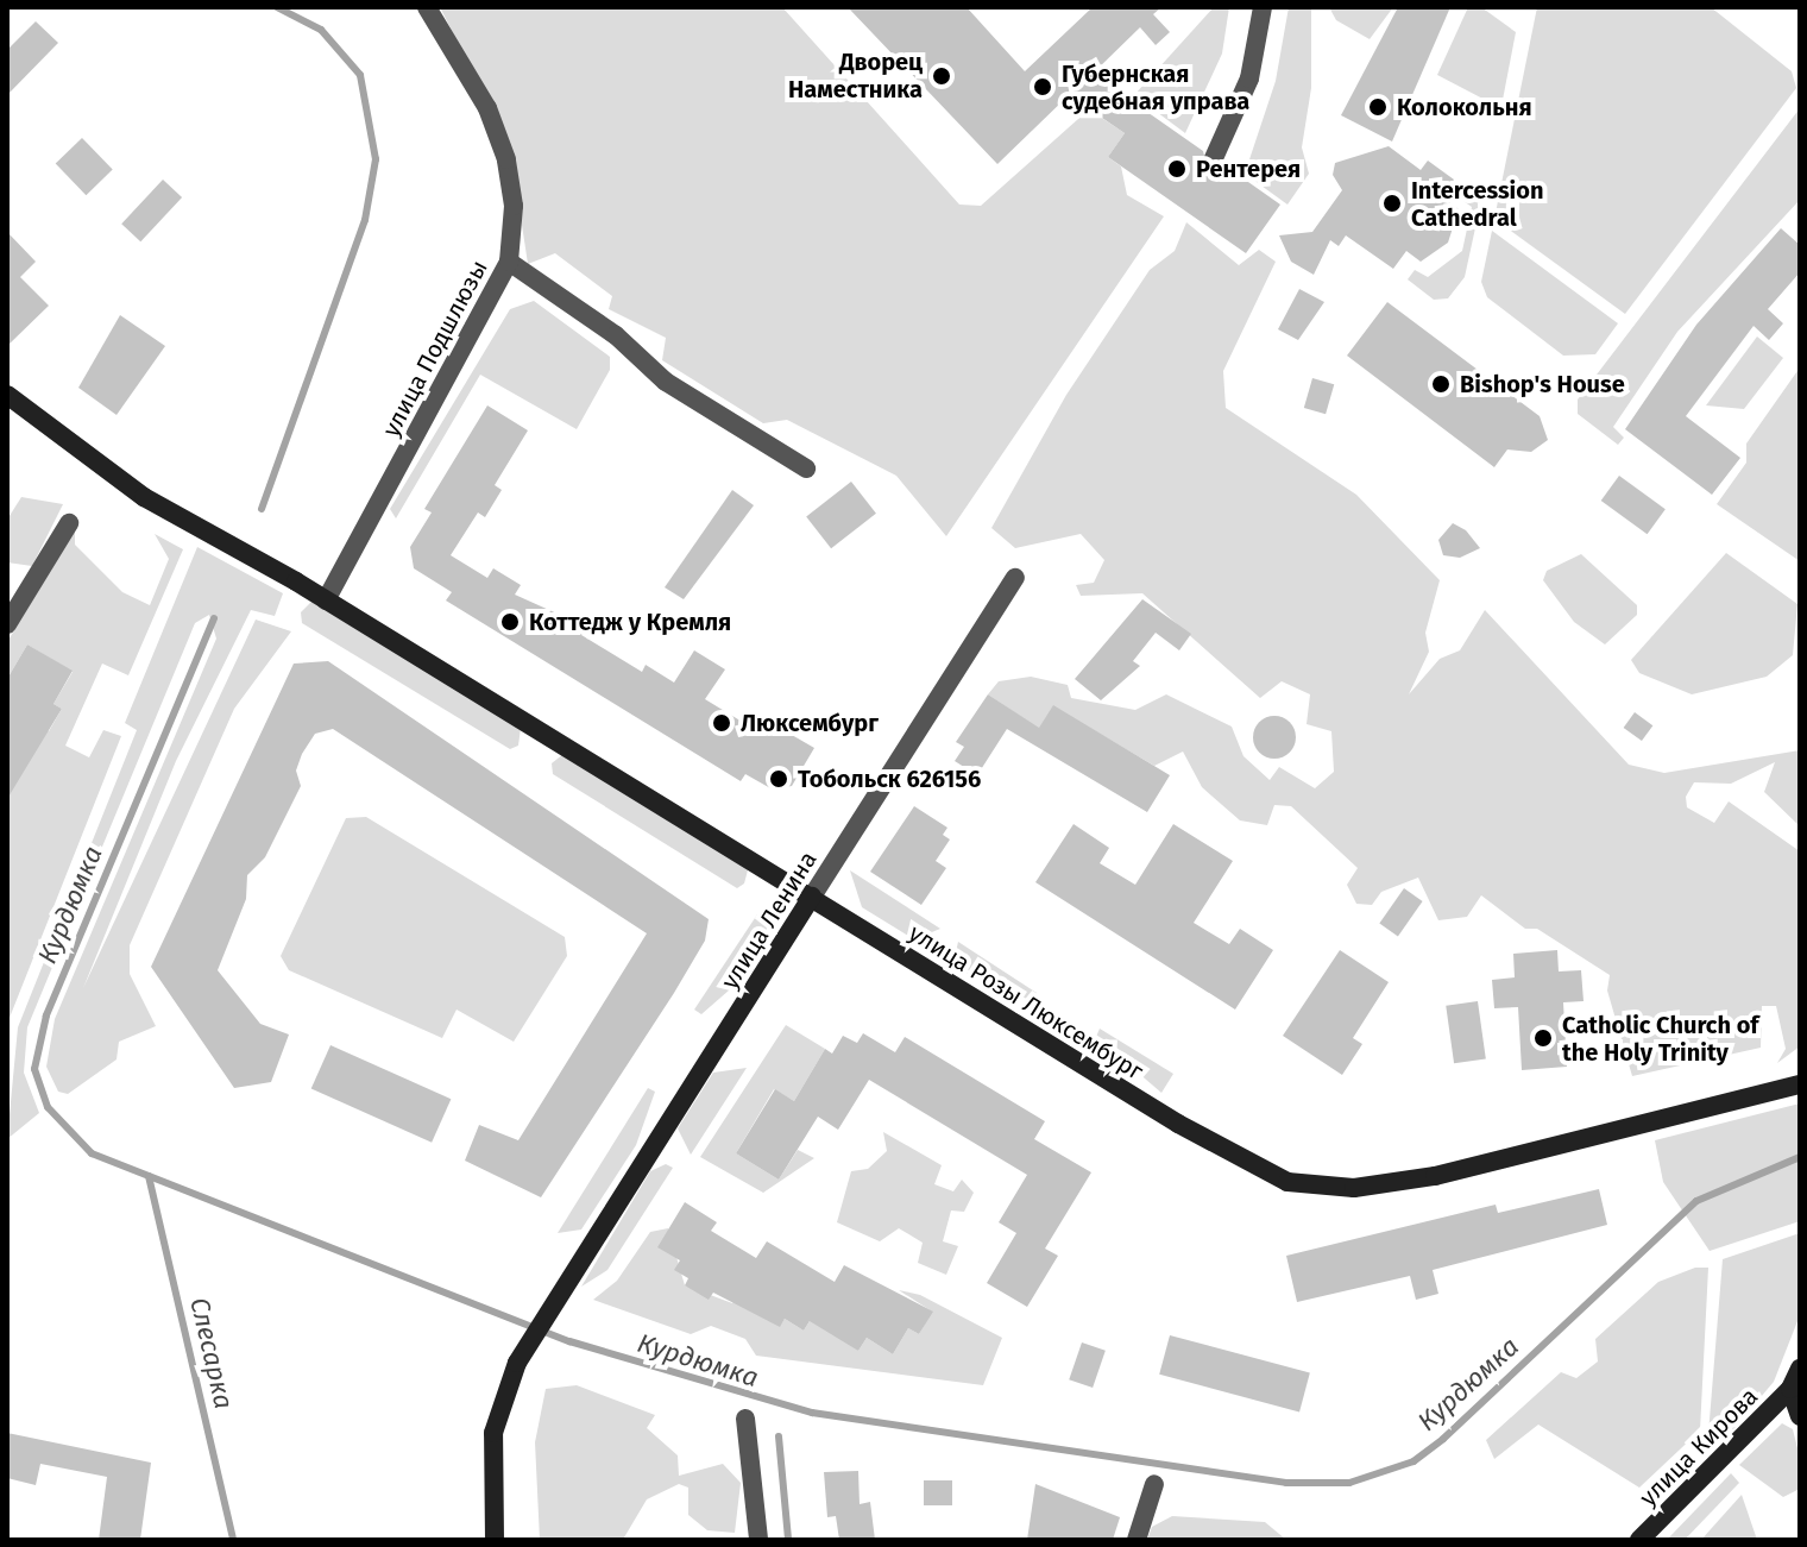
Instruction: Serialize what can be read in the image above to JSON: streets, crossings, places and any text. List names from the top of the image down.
{
  "streets": {
    "main road": ["улица Ленина", "улица Розы Люксембург", "улица Кирова"],
    "street": ["улица Подшлюзы"]
  },
  "crossings": [
    ["улица Подшлюзы", "улица Розы Люксембург"],
    ["улица Ленина", "улица Розы Люксембург"]
  ],
  "water": ["Курдюмка", "Слесарка"],
  "places": [
    "Дворец Наместника",
    "Губернская судебная управа",
    "Колокольня",
    "Рентерея",
    "Intercession Cathedral",
    "Bishop's House",
    "Коттедж у Кремля",
    "Люксембург",
    "Тобольск 626156",
    "Catholic Church of the Holy Trinity"
  ]
}
